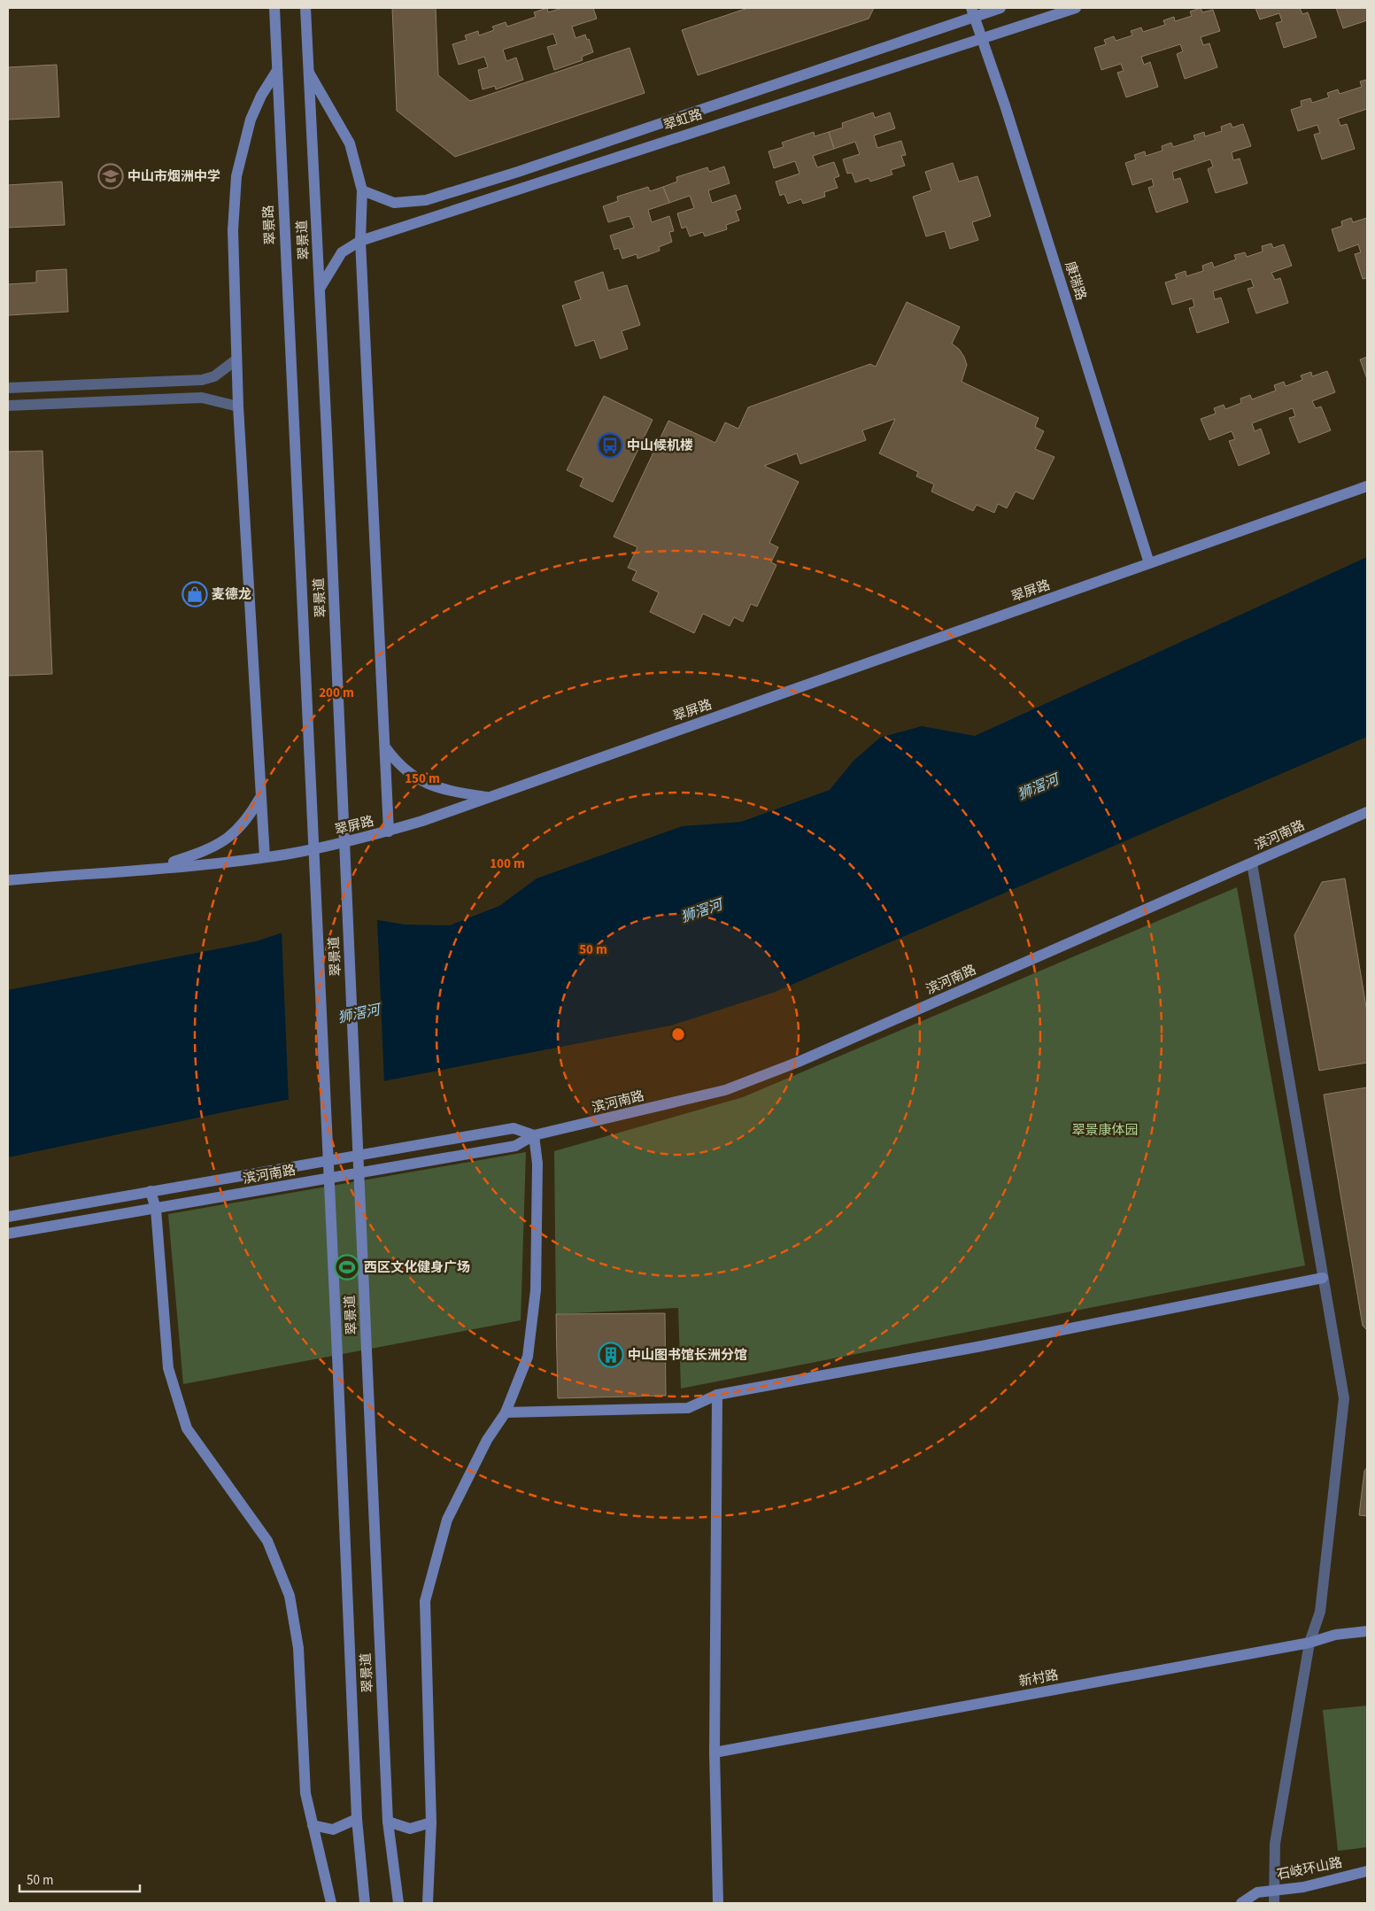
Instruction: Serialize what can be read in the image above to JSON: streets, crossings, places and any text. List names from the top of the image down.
{
  "streets": {
    "street": [
      "翠虹路",
      "翠景路",
      "翠景道",
      "康瑞路",
      "翠屏路",
      "滨河南路",
      "新村路",
      "石岐环山路"
    ]
  },
  "crossings": [
    ["翠虹路", "翠景道"],
    ["翠虹路", "康瑞路"],
    ["康瑞路", "翠屏路"]
  ],
  "water": ["狮滘河"],
  "parks": ["翠景康体园"],
  "places": {
    "school or university": ["中山市烟洲中学"],
    "bus stop": ["中山候机楼"],
    "shop": ["麦德龙"],
    "sports": ["西区文化健身广场"],
    "building": ["中山图书馆长洲分馆"]
  },
  "scale_bar": "50 m",
  "rings": [
    "200 m",
    "150 m",
    "100 m",
    "50 m"
  ]
}
